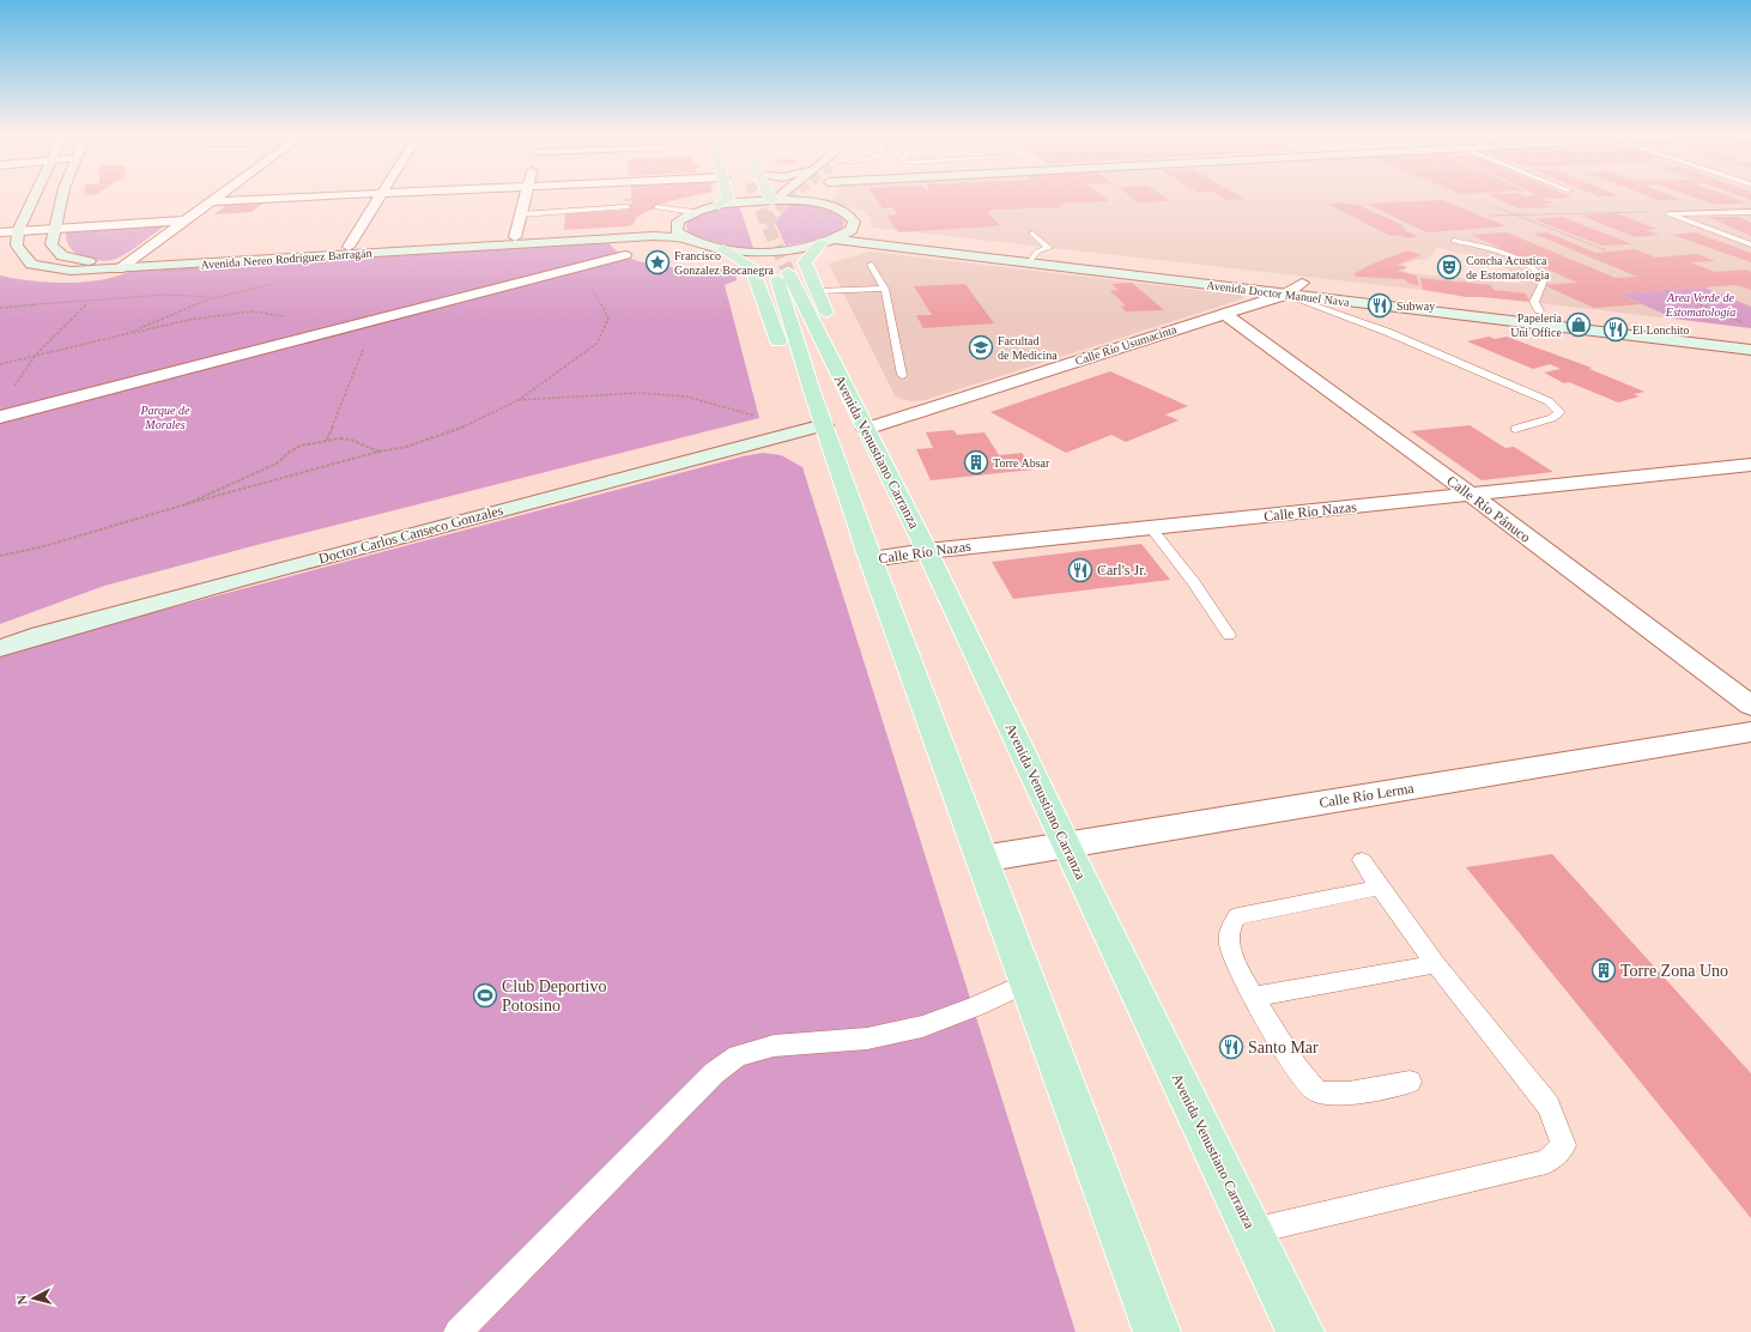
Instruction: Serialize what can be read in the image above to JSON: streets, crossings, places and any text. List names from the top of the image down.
{
  "streets": {
    "main road": [
      "Avenida Nereo Rodríguez Barragán",
      "Avenida Doctor Manuel Nava",
      "Avenida Venustiano Carranza",
      "Doctor Carlos Canseco Gonzales"
    ],
    "street": [
      "Calle Río Usumacinta",
      "Calle Río Pánuco",
      "Calle Río Nazas",
      "Calle Río Lerma"
    ]
  },
  "crossings": [
    ["Avenida Nereo Rodríguez Barragán", "Avenida Doctor Manuel Nava"],
    ["Avenida Doctor Manuel Nava", "Calle Río Usumacinta"],
    ["Calle Río Usumacinta", "Avenida Venustiano Carranza"],
    ["Calle Río Usumacinta", "Calle Río Pánuco"],
    ["Avenida Venustiano Carranza", "Calle Río Nazas"],
    ["Avenida Venustiano Carranza", "Doctor Carlos Canseco Gonzales"],
    ["Avenida Venustiano Carranza", "Calle Río Lerma"],
    ["Calle Río Pánuco", "Calle Río Nazas"]
  ],
  "parks": ["Area Verde de Estomatología", "Parque de Morales"],
  "places": {
    "place": ["Francisco Gonzalez Bocanegra"],
    "theatre": ["Concha Acustica de Estomatologia"],
    "restaurant": [
      "Subway",
      "El Lonchito",
      "Carl's Jr.",
      "Santo Mar"
    ],
    "shop": ["Papelería Uni Office"],
    "school or university": ["Facultad de Medicina"],
    "building": ["Torre Absar", "Torre Zona Uno"],
    "sports": ["Club Deportivo Potosino"]
  },
  "north": "left"
}
